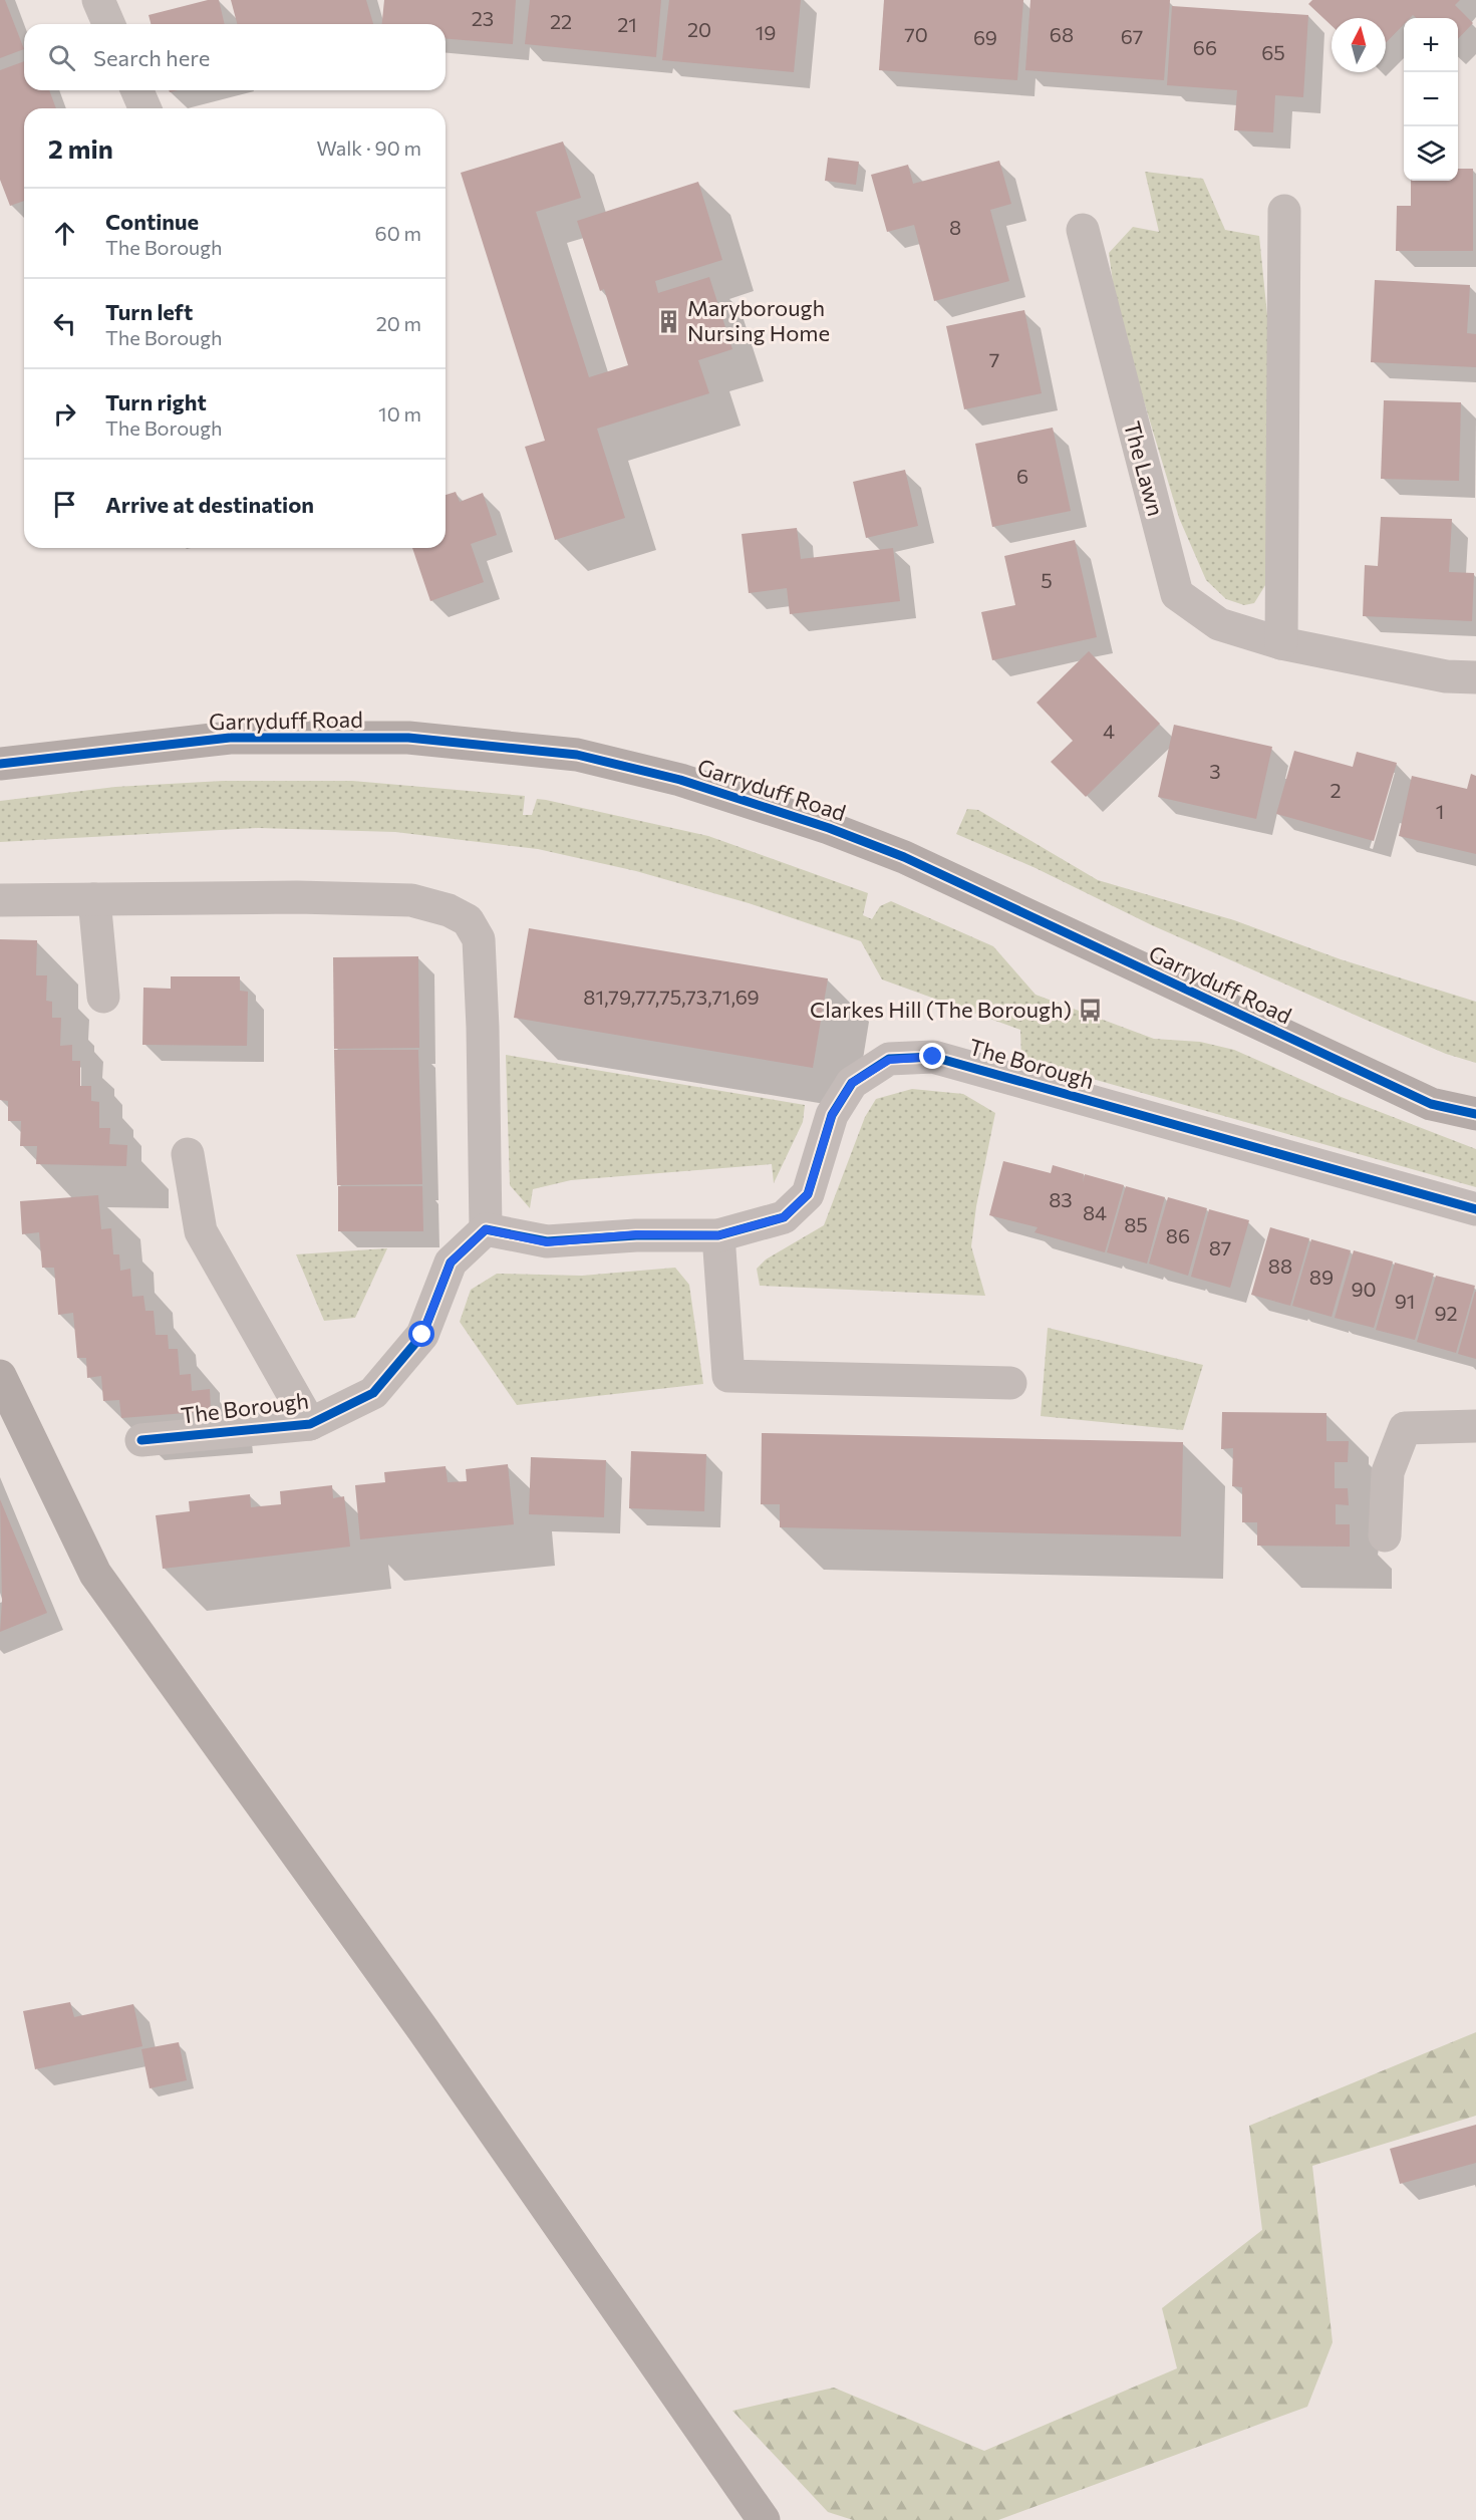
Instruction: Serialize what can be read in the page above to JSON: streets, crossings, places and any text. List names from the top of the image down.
{
  "streets": {
    "street": ["The Lawn", "Garryduff Road", "The Borough"]
  },
  "places": {
    "building": ["Maryborough Nursing Home"],
    "bus stop": ["Clarkes Hill (The Borough)"]
  },
  "house_numbers": [
    "23",
    "22",
    "21",
    "20",
    "19",
    "70",
    "68",
    "67",
    "69",
    "66",
    "65",
    "8",
    "7",
    "6",
    "5",
    "4",
    "3",
    "2",
    "1",
    "81,79,77,75,73,71,69",
    "83",
    "84",
    "85",
    "86",
    "87",
    "88",
    "89",
    "90",
    "91",
    "92"
  ],
  "north": "top",
  "page": {
    "map_buttons": ["+", "−"],
    "search": "Search here",
    "heading": ["2 min", "Walk · 90 m"],
    "list": [
      ["Continue", "The Borough", "60 m"],
      ["Turn left", "The Borough", "20 m"],
      ["Turn right", "The Borough", "10 m"],
      "Arrive at destination"
    ]
  }
}
